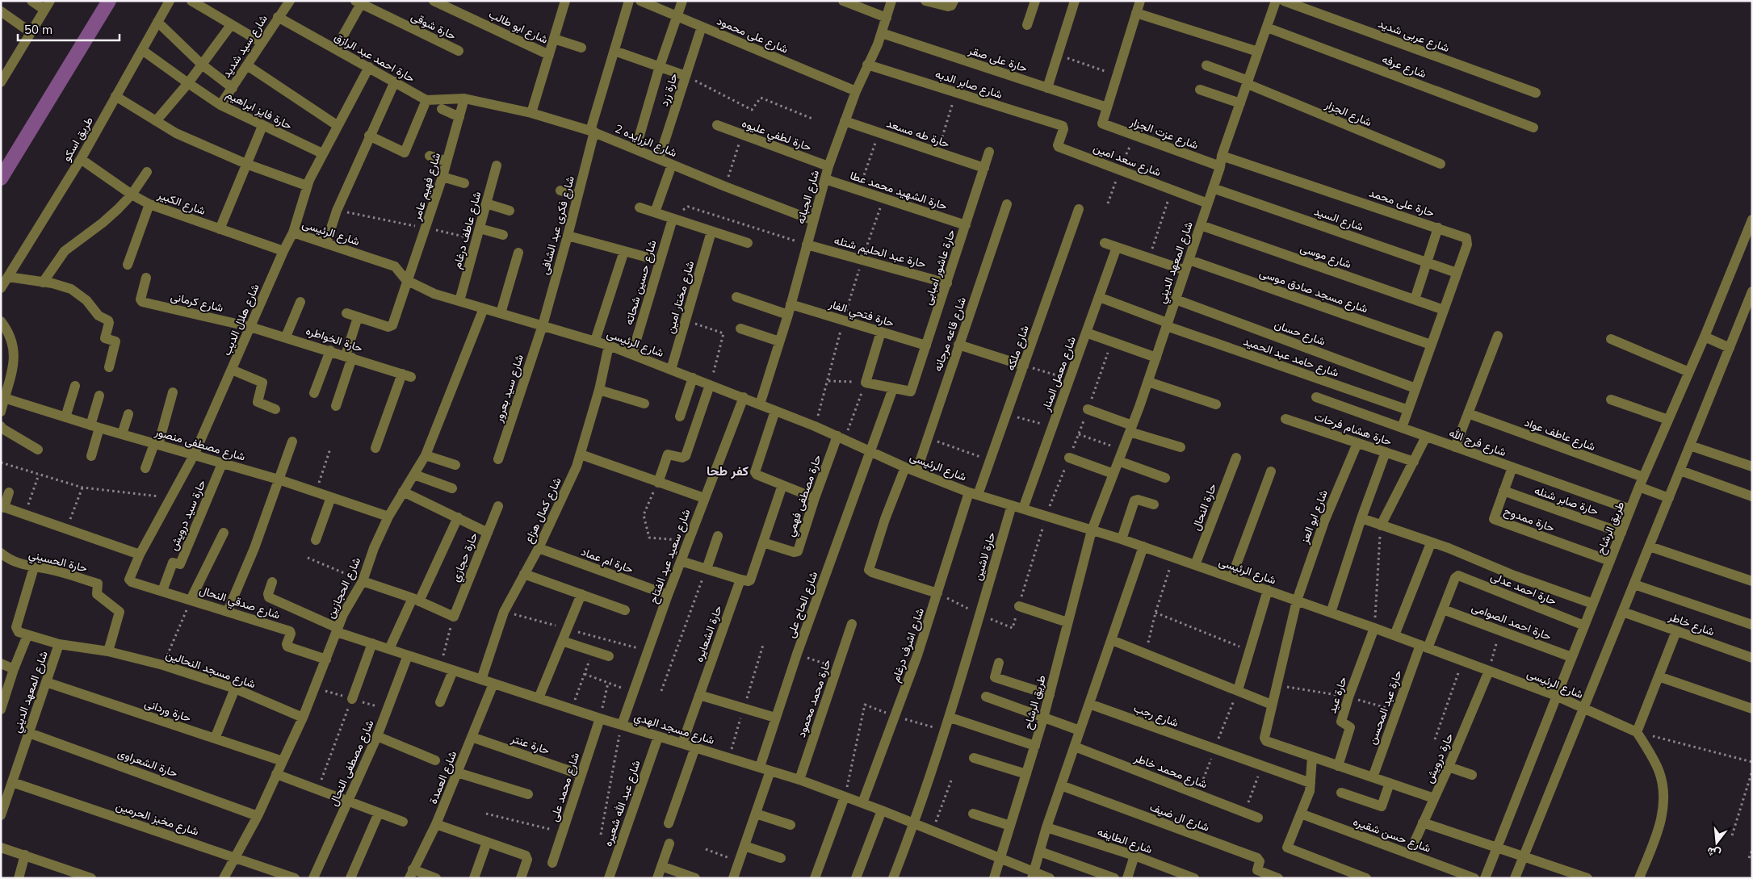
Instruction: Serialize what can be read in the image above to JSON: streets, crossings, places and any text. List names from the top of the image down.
{
  "streets": {
    "street": [
      "حارة شوقى",
      "شارع ابو طالب",
      "شارع على محمود",
      "شارع عربى شديد",
      "شارع سيد شديد",
      "حارة احمد عبد الرازق",
      "حارة على صقر",
      "شارع عرفه",
      "شارع صابر الدبه",
      "حارة زرد",
      "حارة فايز ابراهيم",
      "شارع الجزار",
      "حارة طه مسعد",
      "شارع عزت الجزار",
      "حارة لطفي عليوه",
      "طريق اسكو",
      "شارع الزرايده 2",
      "شارع سعد امين",
      "شارع فهيم عامر",
      "حارة الشهيد محمد عطا",
      "شارع الجبانه",
      "شارع الكبير",
      "حارة على محمد",
      "شارع السيد",
      "شارع فكرى عبد الشافى",
      "شارع عاطف درغام",
      "شارع الرئيسى",
      "حارة عبد الحليم شتله",
      "شارع موسى",
      "شارع المعهد الديني",
      "حارة عاشور امبابى",
      "شارع حسين شحاته",
      "شارع مسجد صادق موسى",
      "شارع مختار امين",
      "شارع كرمانى",
      "حارة فتحي الفار",
      "شارع هلال الديب",
      "شارع حسان",
      "شارع قاعه مرجانه",
      "حارة الخواطره",
      "شارع ملكه",
      "شارع حامد عبد الحميد",
      "شارع معمل المنار",
      "شارع سيد بعرور",
      "حارة هشام فرحات",
      "شارع عاطف عواد",
      "شارع فرج الله",
      "شارع مصطفى منصور",
      "حارة مصطفى فهمي",
      "حارة صابر شنله",
      "حارة النحال",
      "شارع كمال هزاع",
      "حارة سيد درويش",
      "شارع ابو العز",
      "حارة ممدوح",
      "طريق الرشاح",
      "شارع سعيد عبد الفتاح",
      "حارة لاشين",
      "حارة حجازي",
      "حارة ام عماد",
      "حارة الحسيني",
      "شارع الحجازين",
      "حارة احمد عدلى",
      "شارع صدقي النحال",
      "شارع الحاج على",
      "حارة احمد الصوامى",
      "شارع خاطر",
      "حارة الشعايره",
      "شارع اشرف درغام",
      "شارع مسجد النحالين",
      "حارة عيد",
      "حارة محمد محمود",
      "حارة عبد المحسن",
      "حارة وردانى",
      "شارع رجب",
      "شارع مسجد الهدي",
      "حارة عنتر",
      "حارة درويش",
      "حارة الشعراوى",
      "شارع مصطفى النحال",
      "شارع محمد خاطر",
      "شارع العمدة",
      "شارع محمد على",
      "شارع عبد الله شعيره",
      "شارع ال ضيف",
      "شارع مخبز الحرمين",
      "شارع حسن شقيره",
      "شارع الطايفه"
    ]
  },
  "crossings": [
    ["شارع على محمود", "حارة زرد"],
    ["شارع على محمود", "شارع الجبانه"],
    ["شارع سيد شديد", "حارة احمد عبد الرازق"],
    ["شارع سيد شديد", "حارة فايز ابراهيم"],
    ["حارة احمد عبد الرازق", "شارع هلال الديب"],
    ["حارة على صقر", "شارع عزت الجزار"],
    ["حارة على صقر", "شارع الجبانه"],
    ["شارع عرفه", "شارع المعهد الديني"],
    ["شارع صابر الدبه", "شارع سعد امين"],
    ["شارع صابر الدبه", "شارع الجبانه"],
    ["حارة زرد", "شارع الزرايده 2"],
    ["حارة فايز ابراهيم", "طريق اسكو"],
    ["حارة فايز ابراهيم", "شارع هلال الديب"],
    ["شارع الجزار", "شارع المعهد الديني"],
    ["حارة طه مسعد", "شارع الجبانه"],
    ["حارة طه مسعد", "حارة عاشور امبابى"],
    ["شارع عزت الجزار", "شارع المعهد الديني"],
    ["حارة لطفي عليوه", "شارع الجبانه"],
    ["طريق اسكو", "شارع الكبير"],
    ["شارع الزرايده 2", "شارع فهيم عامر"],
    ["شارع الزرايده 2", "شارع الجبانه"],
    ["شارع الزرايده 2", "شارع فكرى عبد الشافى"],
    ["شارع سعد امين", "شارع المعهد الديني"],
    ["شارع فهيم عامر", "شارع الرئيسى"],
    ["حارة الشهيد محمد عطا", "شارع الجبانه"],
    ["حارة الشهيد محمد عطا", "حارة عاشور امبابى"],
    ["شارع الجبانه", "شارع الرئيسى"],
    ["شارع الجبانه", "حارة عبد الحليم شتله"],
    ["شارع الجبانه", "حارة فتحي الفار"],
    ["شارع الكبير", "شارع هلال الديب"],
    ["حارة على محمد", "شارع السيد"],
    ["حارة على محمد", "شارع موسى"],
    ["حارة على محمد", "شارع المعهد الديني"],
    ["حارة على محمد", "شارع مسجد صادق موسى"],
    ["حارة على محمد", "شارع حسان"],
    ["حارة على محمد", "شارع حامد عبد الحميد"],
    ["حارة على محمد", "شارع فرج الله"],
    ["شارع السيد", "شارع المعهد الديني"],
    ["شارع فكرى عبد الشافى", "شارع الرئيسى"],
    ["شارع فكرى عبد الشافى", "شارع سيد بعرور"],
    ["شارع عاطف درغام", "شارع الرئيسى"],
    ["شارع الرئيسى", "شارع المعهد الديني"],
    ["شارع الرئيسى", "شارع حسين شحاته"],
    ["شارع الرئيسى", "شارع مختار امين"],
    ["شارع الرئيسى", "شارع هلال الديب"],
    ["شارع الرئيسى", "شارع قاعه مرجانه"],
    ["شارع الرئيسى", "شارع ملكه"],
    ["شارع الرئيسى", "شارع معمل المنار"],
    ["شارع الرئيسى", "شارع سيد بعرور"],
    ["شارع الرئيسى", "حارة مصطفى فهمي"],
    ["شارع الرئيسى", "حارة النحال"],
    ["شارع الرئيسى", "شارع كمال هزاع"],
    ["شارع الرئيسى", "شارع ابو العز"],
    ["شارع الرئيسى", "طريق الرشاح"],
    ["شارع الرئيسى", "شارع سعيد عبد الفتاح"],
    ["شارع الرئيسى", "حارة لاشين"],
    ["شارع الرئيسى", "شارع الحجازين"],
    ["شارع الرئيسى", "شارع الحاج على"],
    ["شارع الرئيسى", "شارع اشرف درغام"],
    ["شارع الرئيسى", "حارة عيد"],
    ["شارع الرئيسى", "حارة عبد المحسن"],
    ["شارع الرئيسى", "حارة درويش"],
    ["حارة عبد الحليم شتله", "حارة عاشور امبابى"],
    ["شارع موسى", "شارع المعهد الديني"],
    ["شارع المعهد الديني", "شارع مسجد صادق موسى"],
    ["شارع المعهد الديني", "شارع حسان"],
    ["شارع المعهد الديني", "شارع حامد عبد الحميد"],
    ["شارع المعهد الديني", "طريق الرشاح"],
    ["شارع المعهد الديني", "شارع مسجد النحالين"],
    ["شارع المعهد الديني", "حارة وردانى"],
    ["شارع المعهد الديني", "حارة الشعراوى"],
    ["شارع المعهد الديني", "شارع مخبز الحرمين"],
    ["حارة عاشور امبابى", "حارة فتحي الفار"],
    ["حارة عاشور امبابى", "شارع الحاج على"],
    ["شارع كرمانى", "شارع هلال الديب"],
    ["شارع كرمانى", "حارة الخواطره"],
    ["شارع هلال الديب", "حارة الخواطره"],
    ["شارع هلال الديب", "شارع مصطفى منصور"],
    ["شارع هلال الديب", "شارع صدقي النحال"],
    ["شارع ملكه", "شارع اشرف درغام"],
    ["شارع حامد عبد الحميد", "شارع معمل المنار"],
    ["حارة هشام فرحات", "شارع ابو العز"],
    ["شارع عاطف عواد", "طريق الرشاح"],
    ["شارع فرج الله", "حارة ممدوح"],
    ["شارع فرج الله", "طريق الرشاح"],
    ["شارع مصطفى منصور", "حارة سيد درويش"],
    ["شارع مصطفى منصور", "شارع الحجازين"],
    ["حارة صابر شنله", "حارة ممدوح"],
    ["حارة صابر شنله", "طريق الرشاح"],
    ["شارع كمال هزاع", "حارة ام عماد"],
    ["شارع كمال هزاع", "شارع مسجد الهدي"],
    ["حارة سيد درويش", "شارع صدقي النحال"],
    ["حارة ممدوح", "طريق الرشاح"],
    ["طريق الرشاح", "حارة احمد عدلى"],
    ["طريق الرشاح", "حارة احمد الصوامى"],
    ["طريق الرشاح", "شارع مسجد الهدي"],
    ["شارع سعيد عبد الفتاح", "حارة ام عماد"],
    ["شارع سعيد عبد الفتاح", "شارع مسجد الهدي"],
    ["حارة لاشين", "شارع مسجد الهدي"],
    ["حارة الحسيني", "شارع مسجد النحالين"],
    ["شارع الحجازين", "شارع صدقي النحال"],
    ["شارع الحجازين", "شارع مسجد النحالين"],
    ["شارع الحجازين", "حارة وردانى"],
    ["شارع الحجازين", "شارع مسجد الهدي"],
    ["شارع الحجازين", "حارة الشعراوى"],
    ["شارع الحجازين", "شارع مخبز الحرمين"],
    ["حارة احمد عدلى", "حارة عبد المحسن"],
    ["شارع الحاج على", "شارع مسجد الهدي"],
    ["حارة احمد الصوامى", "حارة عبد المحسن"],
    ["حارة الشعايره", "شارع مسجد الهدي"],
    ["شارع اشرف درغام", "شارع مسجد الهدي"],
    ["حارة محمد محمود", "شارع مسجد الهدي"],
    ["شارع مسجد الهدي", "شارع مصطفى النحال"],
    ["شارع مسجد الهدي", "شارع العمدة"],
    ["شارع مسجد الهدي", "شارع محمد على"],
    ["شارع مسجد الهدي", "شارع عبد الله شعيره"],
    ["حارة عنتر", "شارع العمدة"],
    ["حارة عنتر", "شارع محمد على"],
    ["حارة درويش", "شارع حسن شقيره"]
  ],
  "districts": ["كفر طحا"],
  "scale_bar": "50 m",
  "north": "bottom"
}
